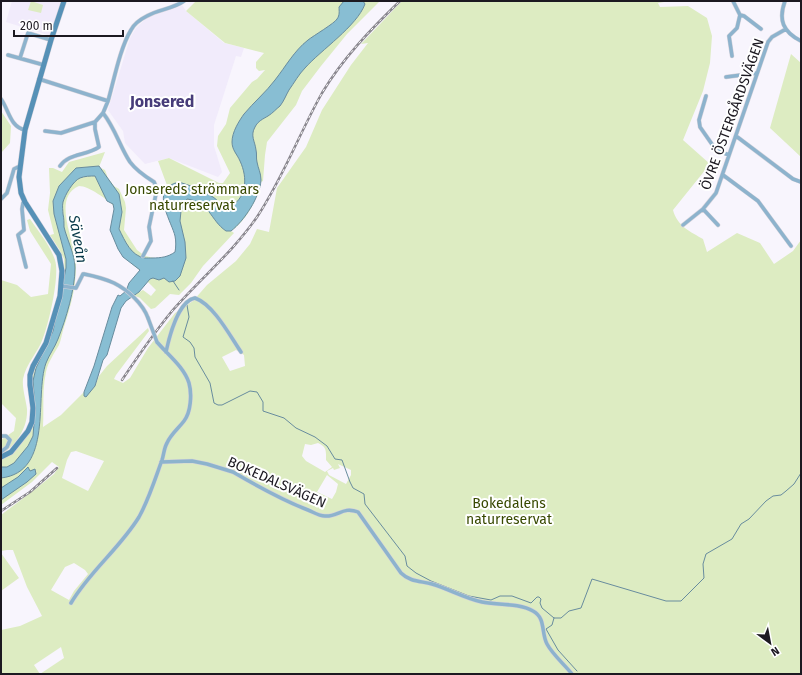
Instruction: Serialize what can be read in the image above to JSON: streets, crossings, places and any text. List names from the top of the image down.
{
  "streets": {
    "street": ["ÖVRE ÖSTERGÅRDSVÄGEN", "BOKEDALSVÄGEN"]
  },
  "districts": ["Jonsered"],
  "water": ["Säveån"],
  "parks": ["Jonsereds strömmars naturreservat", "Bokedalens naturreservat"],
  "scale_bar": "200 m",
  "north": "bottom right"
}
